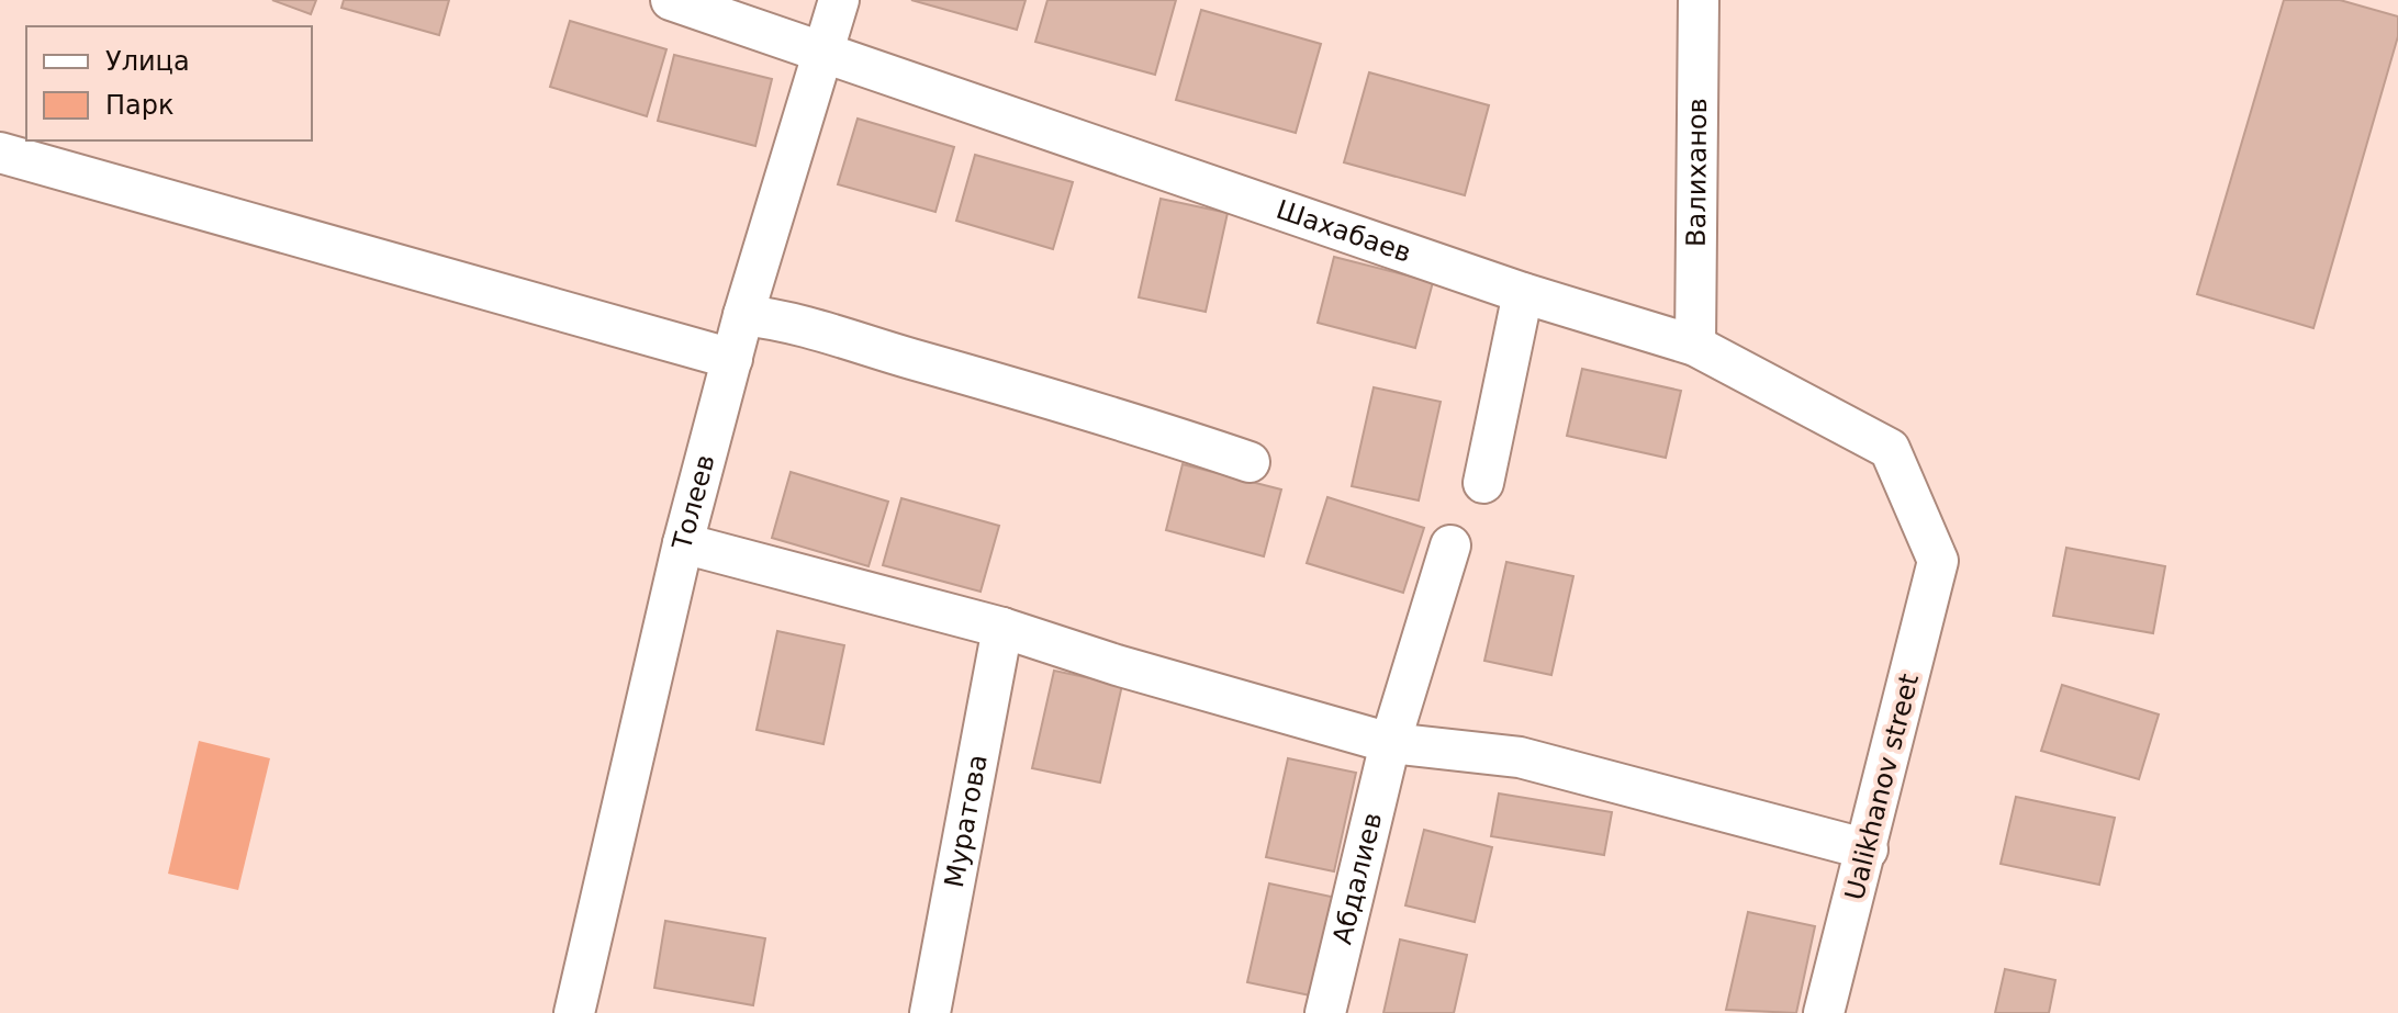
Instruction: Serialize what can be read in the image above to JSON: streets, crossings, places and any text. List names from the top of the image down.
{
  "streets": {
    "street": [
      "Валиханов",
      "Шахабаев",
      "Толеев",
      "Ualikhanov street",
      "Муратова",
      "Абдалиев"
    ]
  },
  "crossings": [
    ["Валиханов", "Шахабаев"],
    ["Шахабаев", "Толеев"],
    ["Шахабаев", "Ualikhanov street"]
  ],
  "legend": ["Улица", "Парк"]
}
